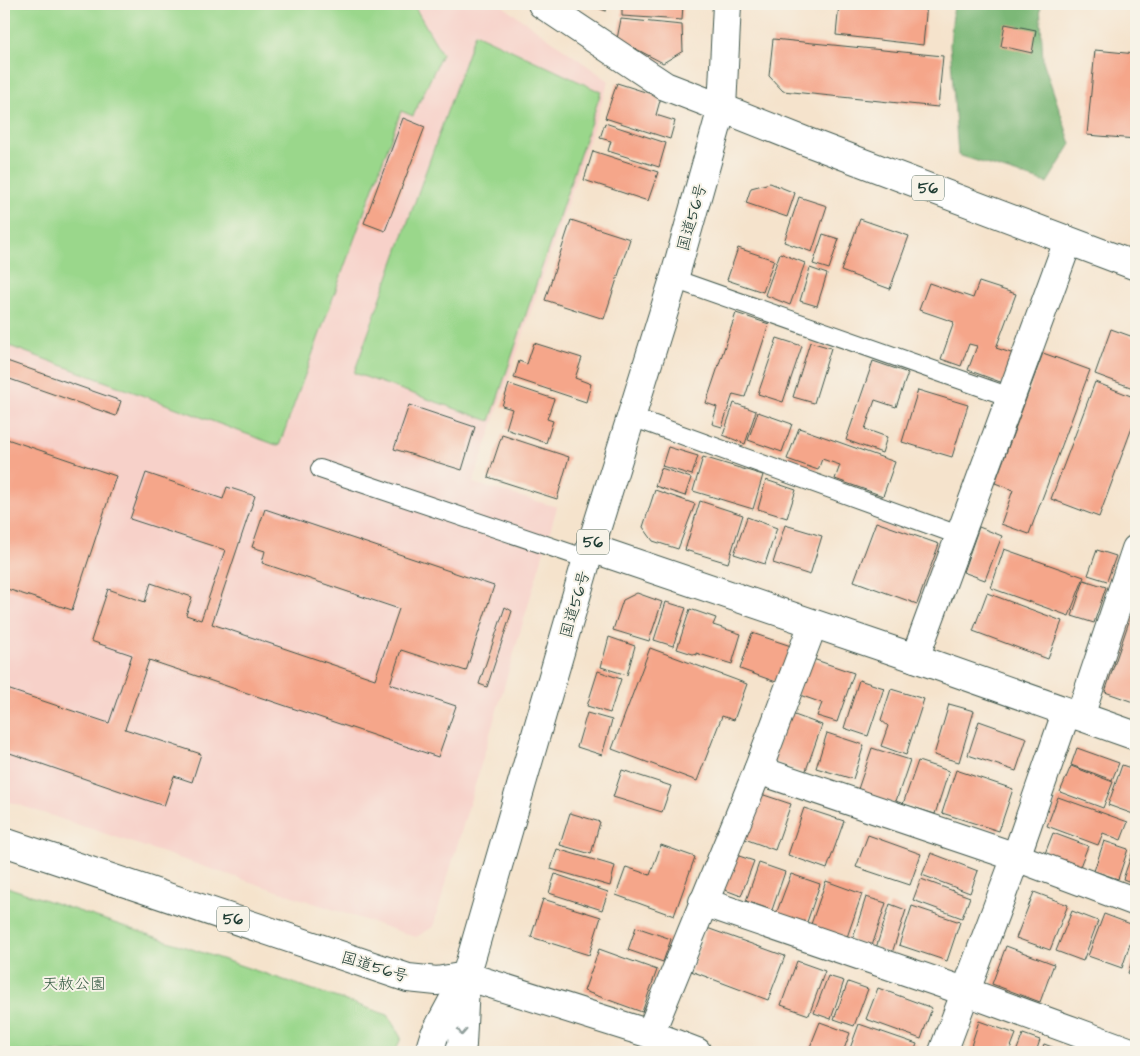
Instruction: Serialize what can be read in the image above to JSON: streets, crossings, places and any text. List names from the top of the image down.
{
  "streets": {
    "main road": ["56", "国道56号"]
  },
  "crossings": [
    ["56", "国道56号"]
  ],
  "parks": ["天赦公園"]
}
